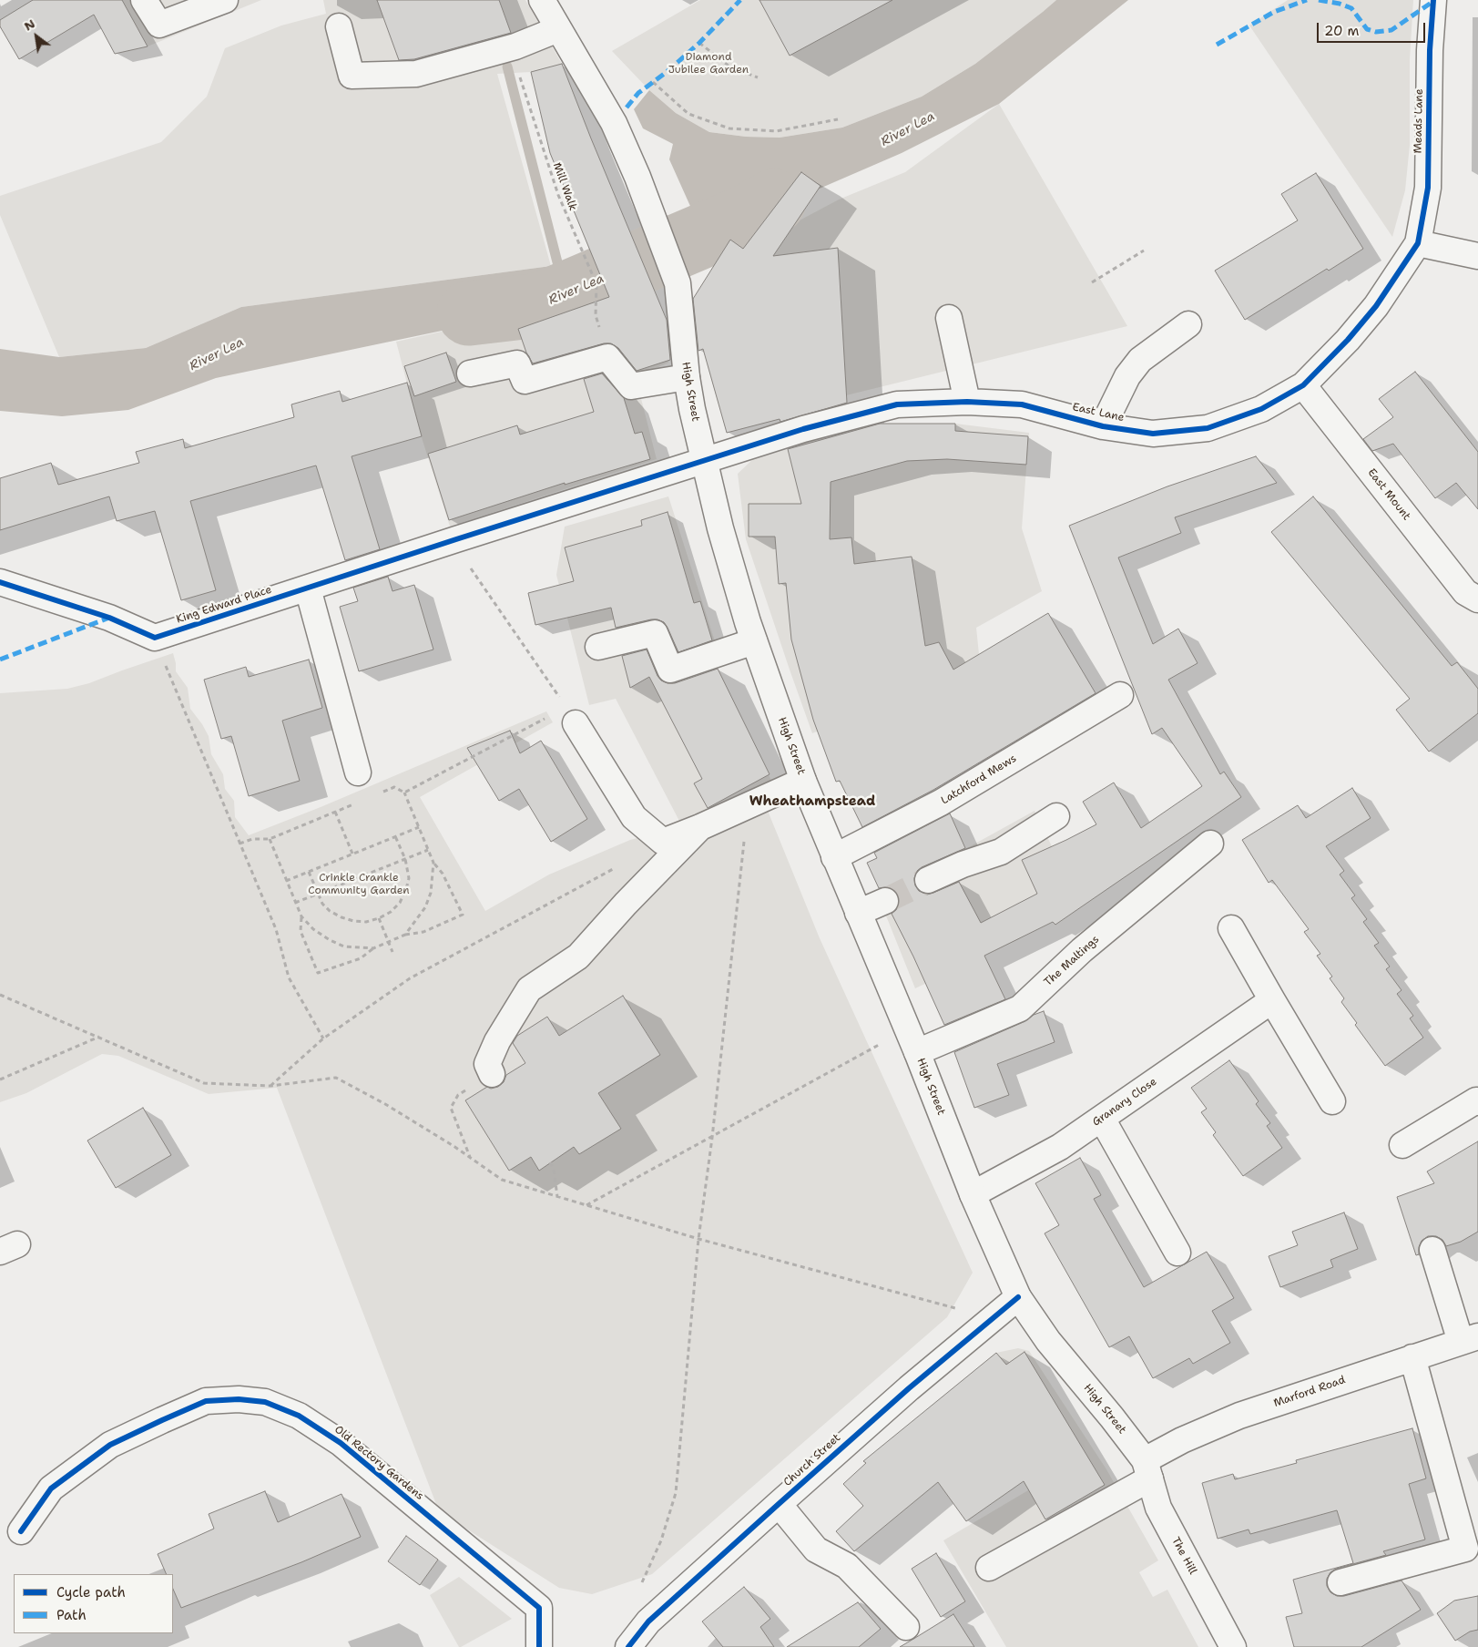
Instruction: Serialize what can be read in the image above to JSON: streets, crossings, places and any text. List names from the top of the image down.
{
  "streets": {
    "street": [
      "Meads Lane",
      "High Street",
      "East Lane",
      "East Mount",
      "King Edward Place",
      "Latchford Mews",
      "The Maltings",
      "Granary Close",
      "Marford Road",
      "Church Street",
      "Old Rectory Gardens",
      "The Hill"
    ],
    "path": ["Mill Walk"]
  },
  "crossings": [
    ["Meads Lane", "East Lane"],
    ["High Street", "East Lane"],
    ["High Street", "Latchford Mews"],
    ["High Street", "The Maltings"],
    ["High Street", "Granary Close"],
    ["High Street", "Marford Road"],
    ["High Street", "Church Street"],
    ["High Street", "The Hill"],
    ["East Lane", "East Mount"],
    ["East Lane", "King Edward Place"],
    ["Marford Road", "The Hill"]
  ],
  "districts": ["Wheathampstead"],
  "water": ["River Lea"],
  "parks": ["Diamond Jubilee Garden", "Crinkle Crankle Community Garden"],
  "legend": ["Cycle path", "Path"],
  "scale_bar": "20 m",
  "north": "top left"
}
